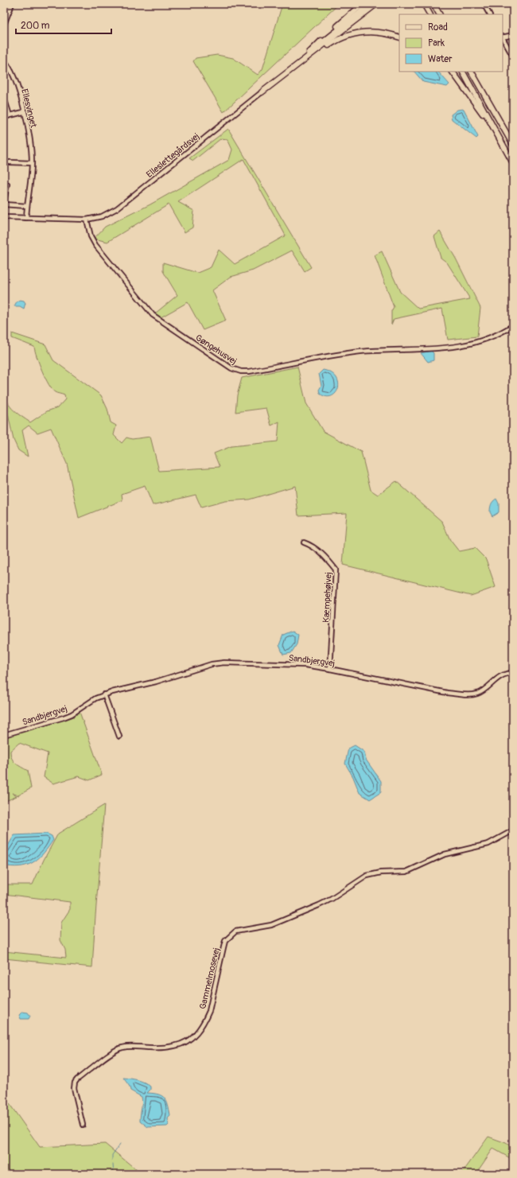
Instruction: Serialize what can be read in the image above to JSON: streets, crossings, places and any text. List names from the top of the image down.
{
  "streets": {
    "street": [
      "Ellesvinget",
      "Elleslettegårdsvej",
      "Gøngehusvej",
      "Kæmpehøjvej",
      "Sandbjergvej",
      "Gammelmosevej"
    ]
  },
  "crossings": [
    ["Elleslettegårdsvej", "Gøngehusvej"],
    ["Kæmpehøjvej", "Sandbjergvej"]
  ],
  "legend": ["Road", "Park", "Water"],
  "scale_bar": "200 m"
}
